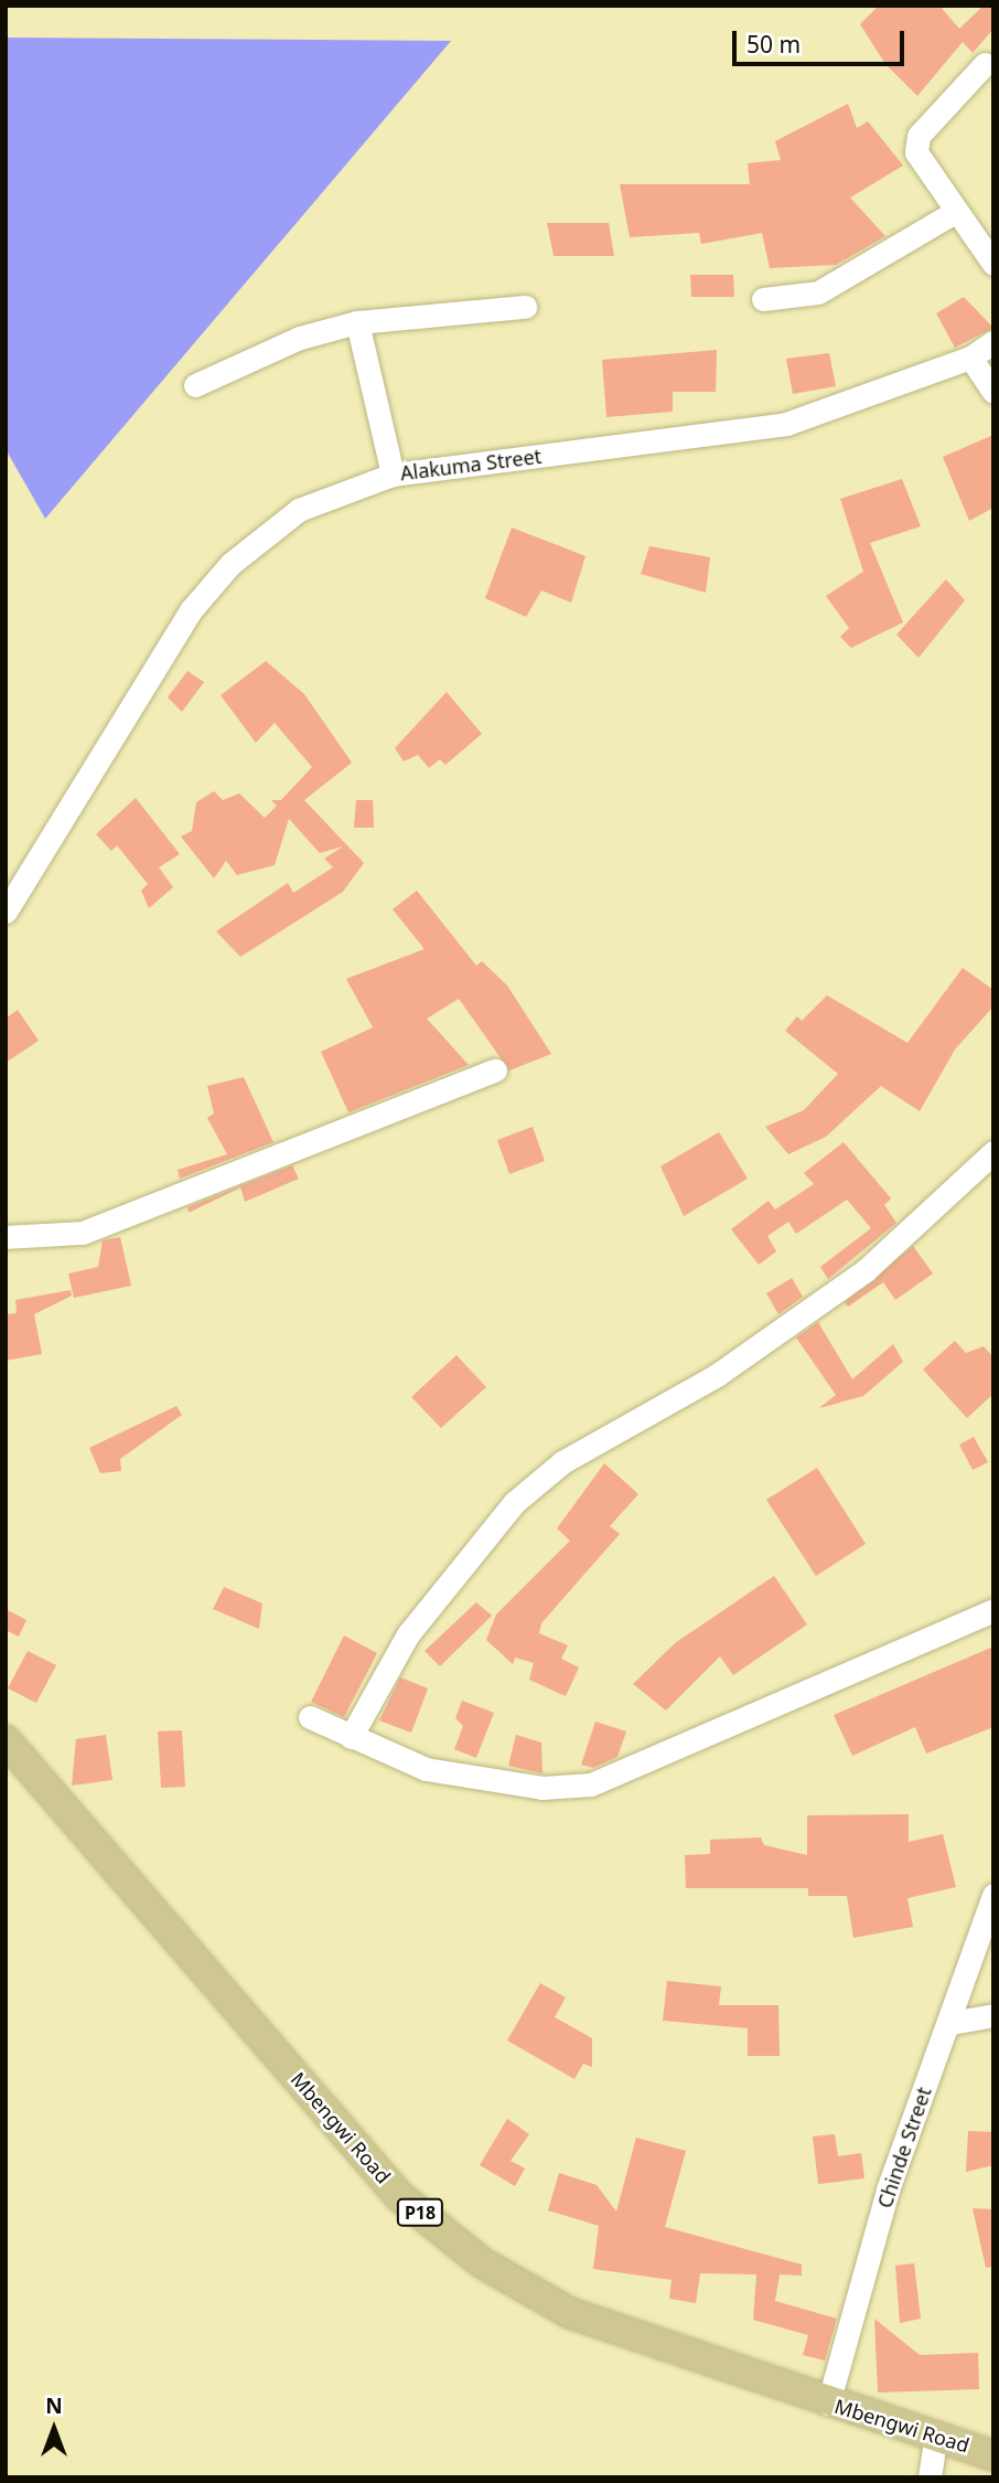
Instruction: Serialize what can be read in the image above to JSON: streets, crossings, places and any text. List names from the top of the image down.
{
  "streets": {
    "main road": ["Mbengwi Road", "P18"],
    "street": ["Alakuma Street", "Chinde Street"]
  },
  "crossings": [
    ["Mbengwi Road", "Chinde Street"]
  ],
  "scale_bar": "50 m",
  "north": "top"
}
